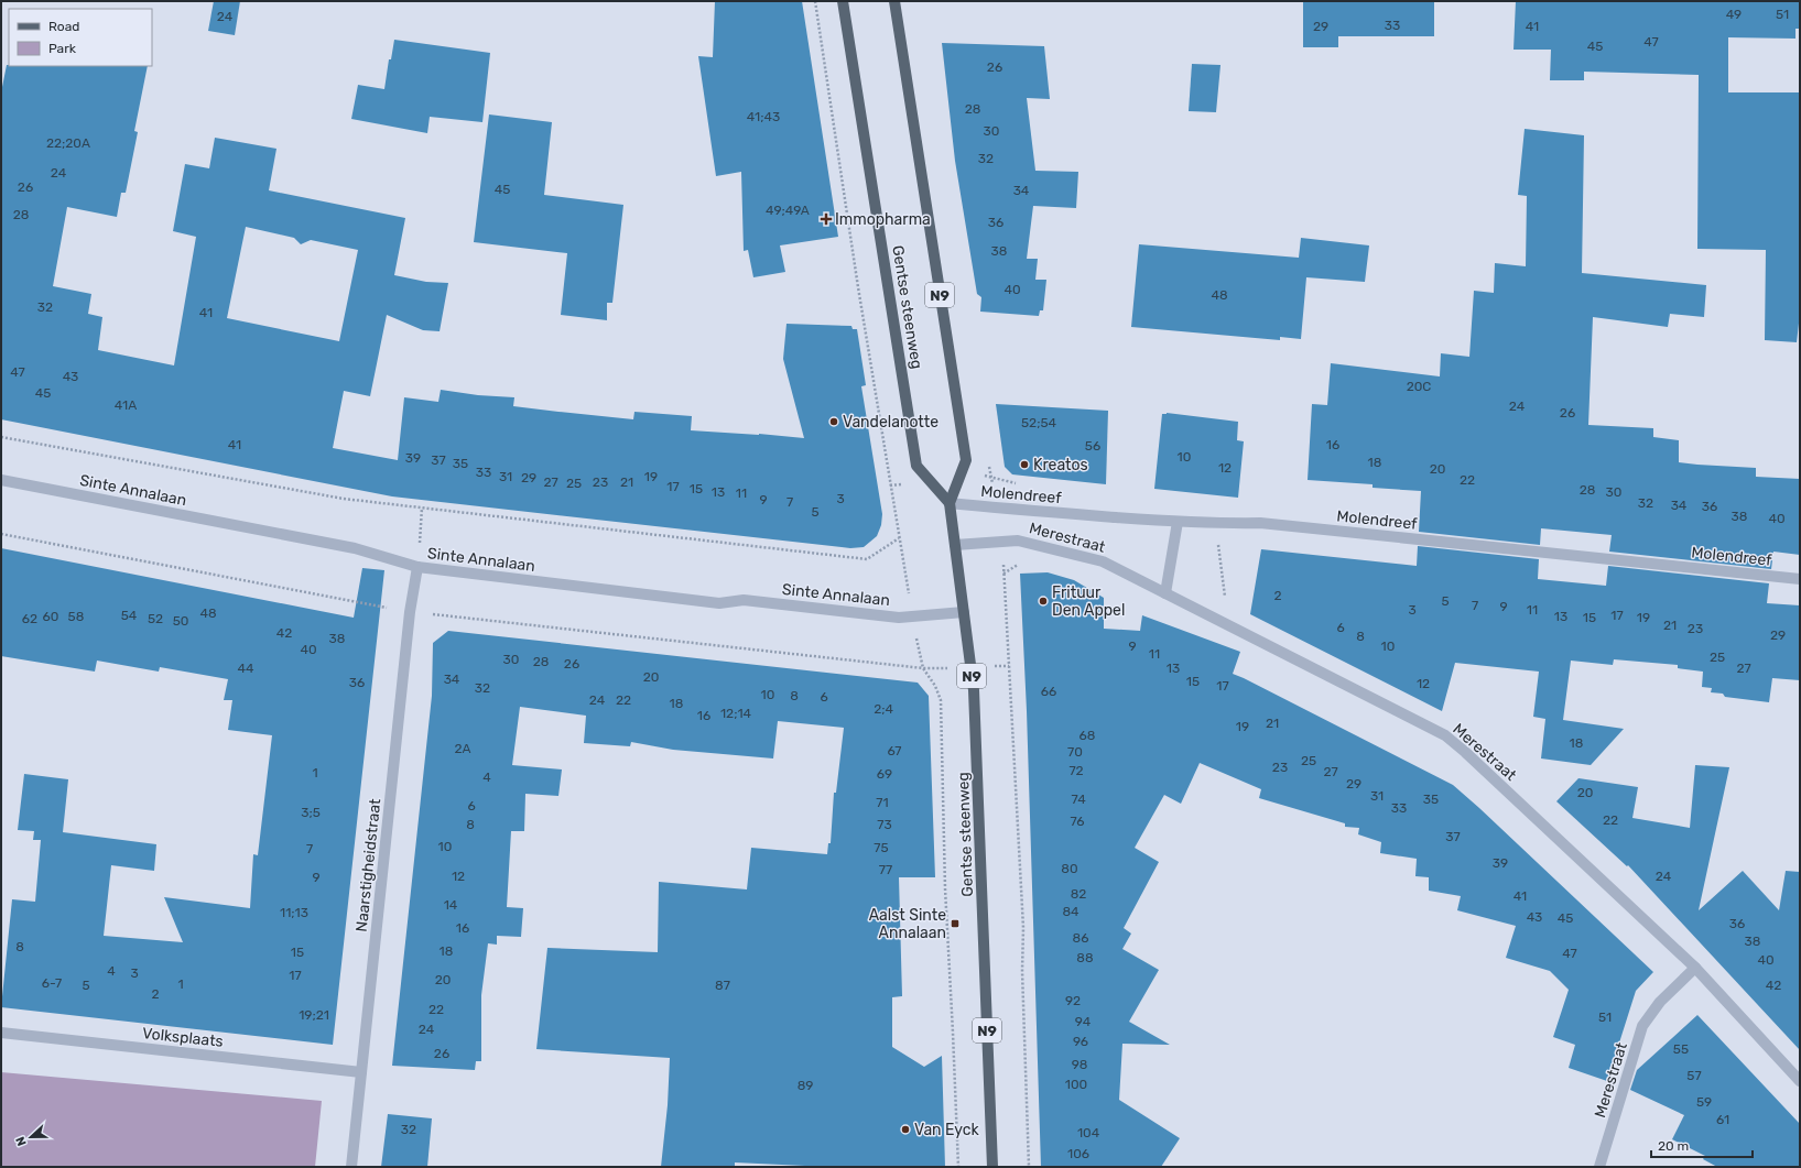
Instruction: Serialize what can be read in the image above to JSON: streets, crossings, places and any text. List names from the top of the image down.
{
  "streets": {
    "main road": ["N9", "Gentse steenweg"],
    "street": [
      "Sinte Annalaan",
      "Molendreef",
      "Merestraat",
      "Naarstigheidstraat",
      "Volksplaats"
    ]
  },
  "crossings": [
    ["Gentse steenweg", "Sinte Annalaan"],
    ["Gentse steenweg", "Molendreef"],
    ["Gentse steenweg", "Merestraat"],
    ["Sinte Annalaan", "Naarstigheidstraat"],
    ["Naarstigheidstraat", "Volksplaats"]
  ],
  "places": {
    "health": ["Immopharma"],
    "other": [
      "Vandelanotte",
      "Kreatos",
      "Frituur Den Appel",
      "Van Eyck"
    ],
    "transit": ["Aalst Sinte Annalaan"]
  },
  "house_numbers": [
    "49",
    "51",
    "24",
    "33",
    "29",
    "41",
    "47",
    "45",
    "26",
    "28",
    "41;43",
    "30",
    "22;20A",
    "32",
    "24",
    "26",
    "45",
    "34",
    "49;49A",
    "28",
    "36",
    "38",
    "40",
    "48",
    "32",
    "41",
    "47",
    "43",
    "20C",
    "45",
    "41A",
    "24",
    "26",
    "52;54",
    "41",
    "16",
    "56",
    "10",
    "39",
    "37",
    "18",
    "35",
    "12",
    "20",
    "33",
    "31",
    "19",
    "29",
    "22",
    "27",
    "23",
    "21",
    "25",
    "17",
    "15",
    "28",
    "13",
    "30",
    "11",
    "3",
    "9",
    "7",
    "32",
    "34",
    "36",
    "5",
    "38",
    "40",
    "2",
    "5",
    "7",
    "9",
    "3",
    "11",
    "48",
    "54",
    "17",
    "60",
    "58",
    "13",
    "15",
    "19",
    "62",
    "52",
    "50",
    "21",
    "6",
    "23",
    "42",
    "29",
    "8",
    "38",
    "9",
    "10",
    "40",
    "11",
    "25",
    "30",
    "28",
    "26",
    "44",
    "13",
    "27",
    "20",
    "34",
    "15",
    "36",
    "12",
    "17",
    "32",
    "66",
    "10",
    "8",
    "6",
    "24",
    "22",
    "18",
    "2;4",
    "12;14",
    "16",
    "21",
    "19",
    "68",
    "18",
    "2A",
    "67",
    "70",
    "25",
    "23",
    "72",
    "27",
    "1",
    "69",
    "4",
    "29",
    "20",
    "31",
    "74",
    "35",
    "71",
    "6",
    "33",
    "3;5",
    "22",
    "76",
    "8",
    "73",
    "37",
    "10",
    "75",
    "7",
    "39",
    "80",
    "77",
    "12",
    "24",
    "9",
    "82",
    "41",
    "14",
    "84",
    "11;13",
    "43",
    "45",
    "36",
    "16",
    "86",
    "38",
    "8",
    "18",
    "15",
    "47",
    "88",
    "40",
    "4",
    "3",
    "17",
    "20",
    "6-7",
    "1",
    "5",
    "87",
    "42",
    "2",
    "92",
    "22",
    "19;21",
    "51",
    "94",
    "24",
    "96",
    "55",
    "26",
    "98",
    "57",
    "100",
    "89",
    "59",
    "61",
    "32",
    "104",
    "106"
  ],
  "legend": ["Road", "Park"],
  "scale_bar": "20 m",
  "north": "left"
}
